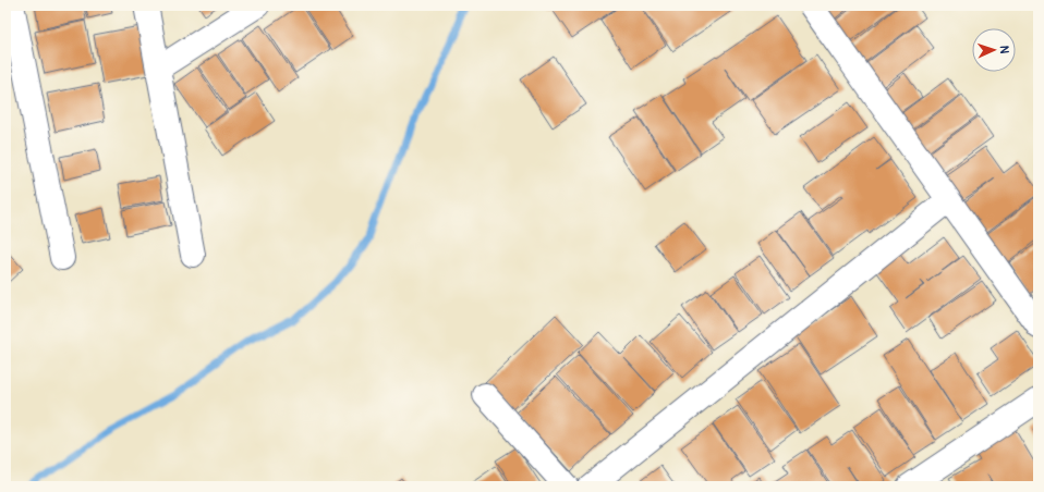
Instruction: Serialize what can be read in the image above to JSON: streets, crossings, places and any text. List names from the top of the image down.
{
  "north": "right"
}
